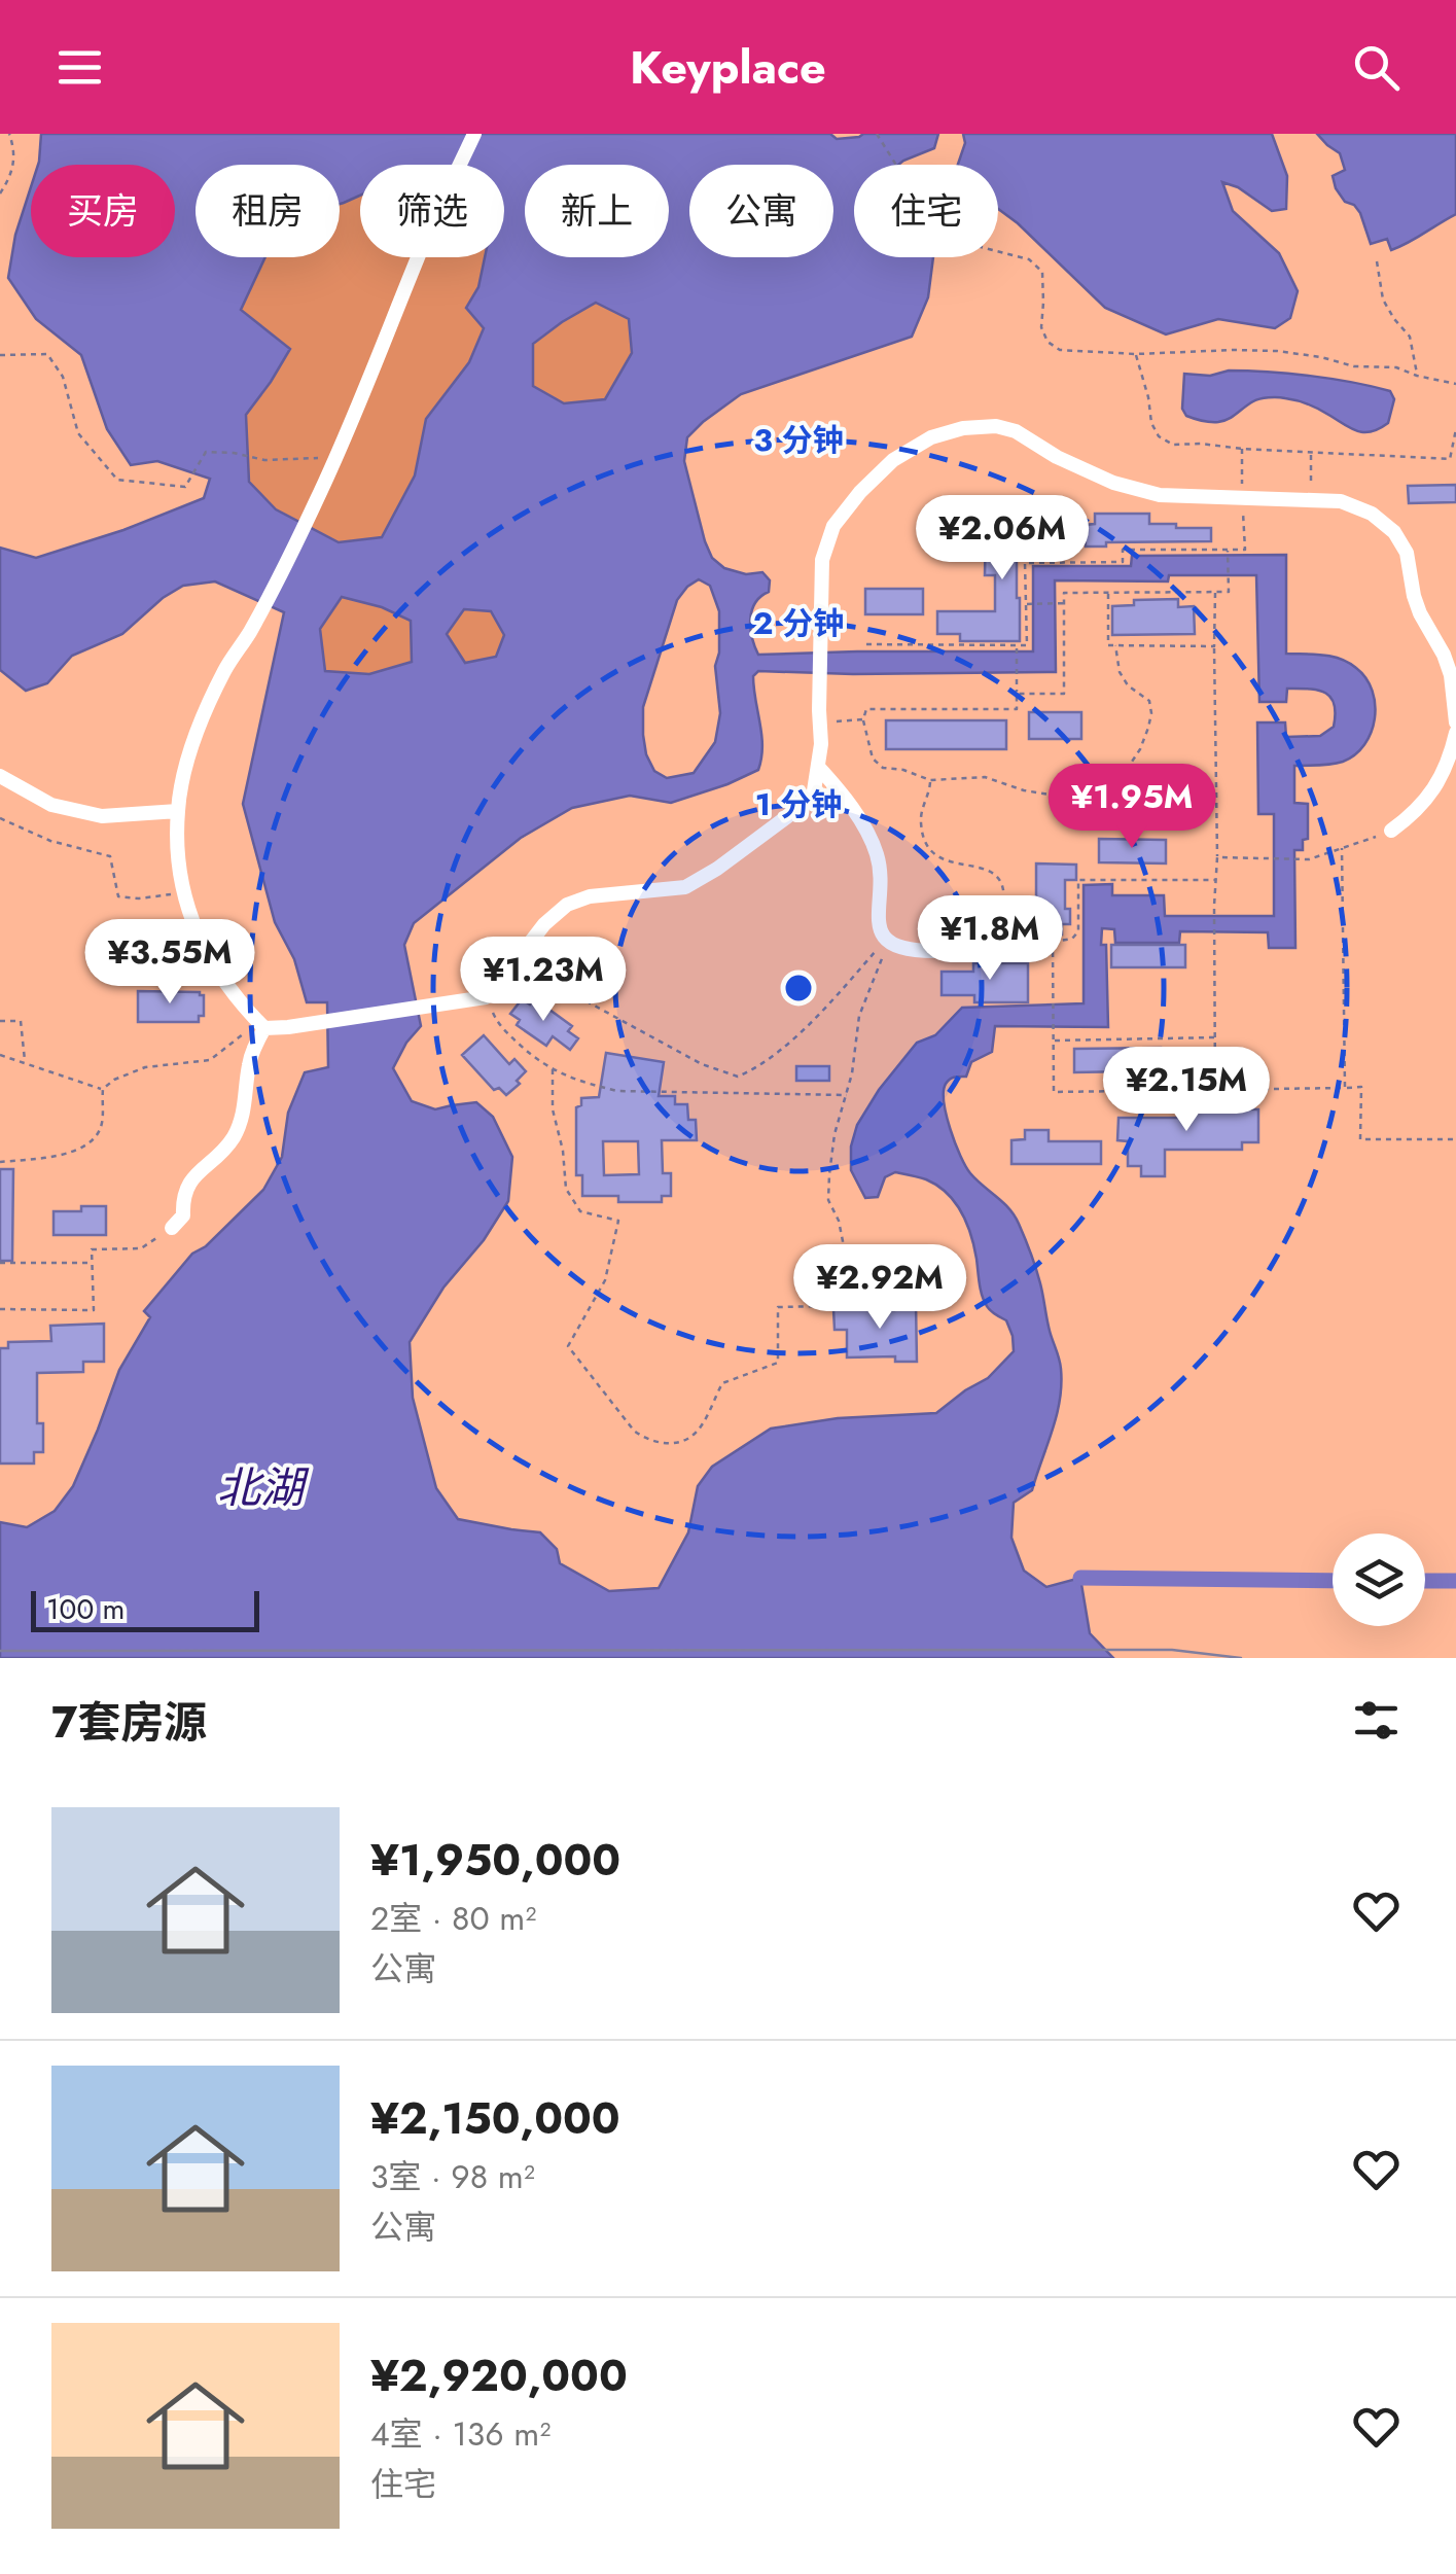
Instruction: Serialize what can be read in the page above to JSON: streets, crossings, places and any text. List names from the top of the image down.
{
  "water": ["北湖"],
  "scale_bar": "100 m",
  "page": {
    "header": "Keyplace",
    "chip": [
      "买房",
      "租房",
      "筛选",
      "新上",
      "公寓",
      "住宅"
    ],
    "price": [
      "¥2.06M",
      "¥1.95M",
      "¥1.8M",
      "¥3.55M",
      "¥1.23M",
      "¥2.15M",
      "¥2.92M"
    ],
    "scale": "100 m",
    "heading": "7套房源",
    "list": [
      {
        "name": "¥1,950,000",
        "note": "2室 · 80 m² · 公寓"
      },
      {
        "name": "¥2,150,000",
        "note": "3室 · 98 m² · 公寓"
      },
      {
        "name": "¥2,920,000",
        "note": "4室 · 136 m² · 住宅"
      }
    ]
  },
  "rings": ["3 分钟", "2 分钟", "1 分钟"]
}
